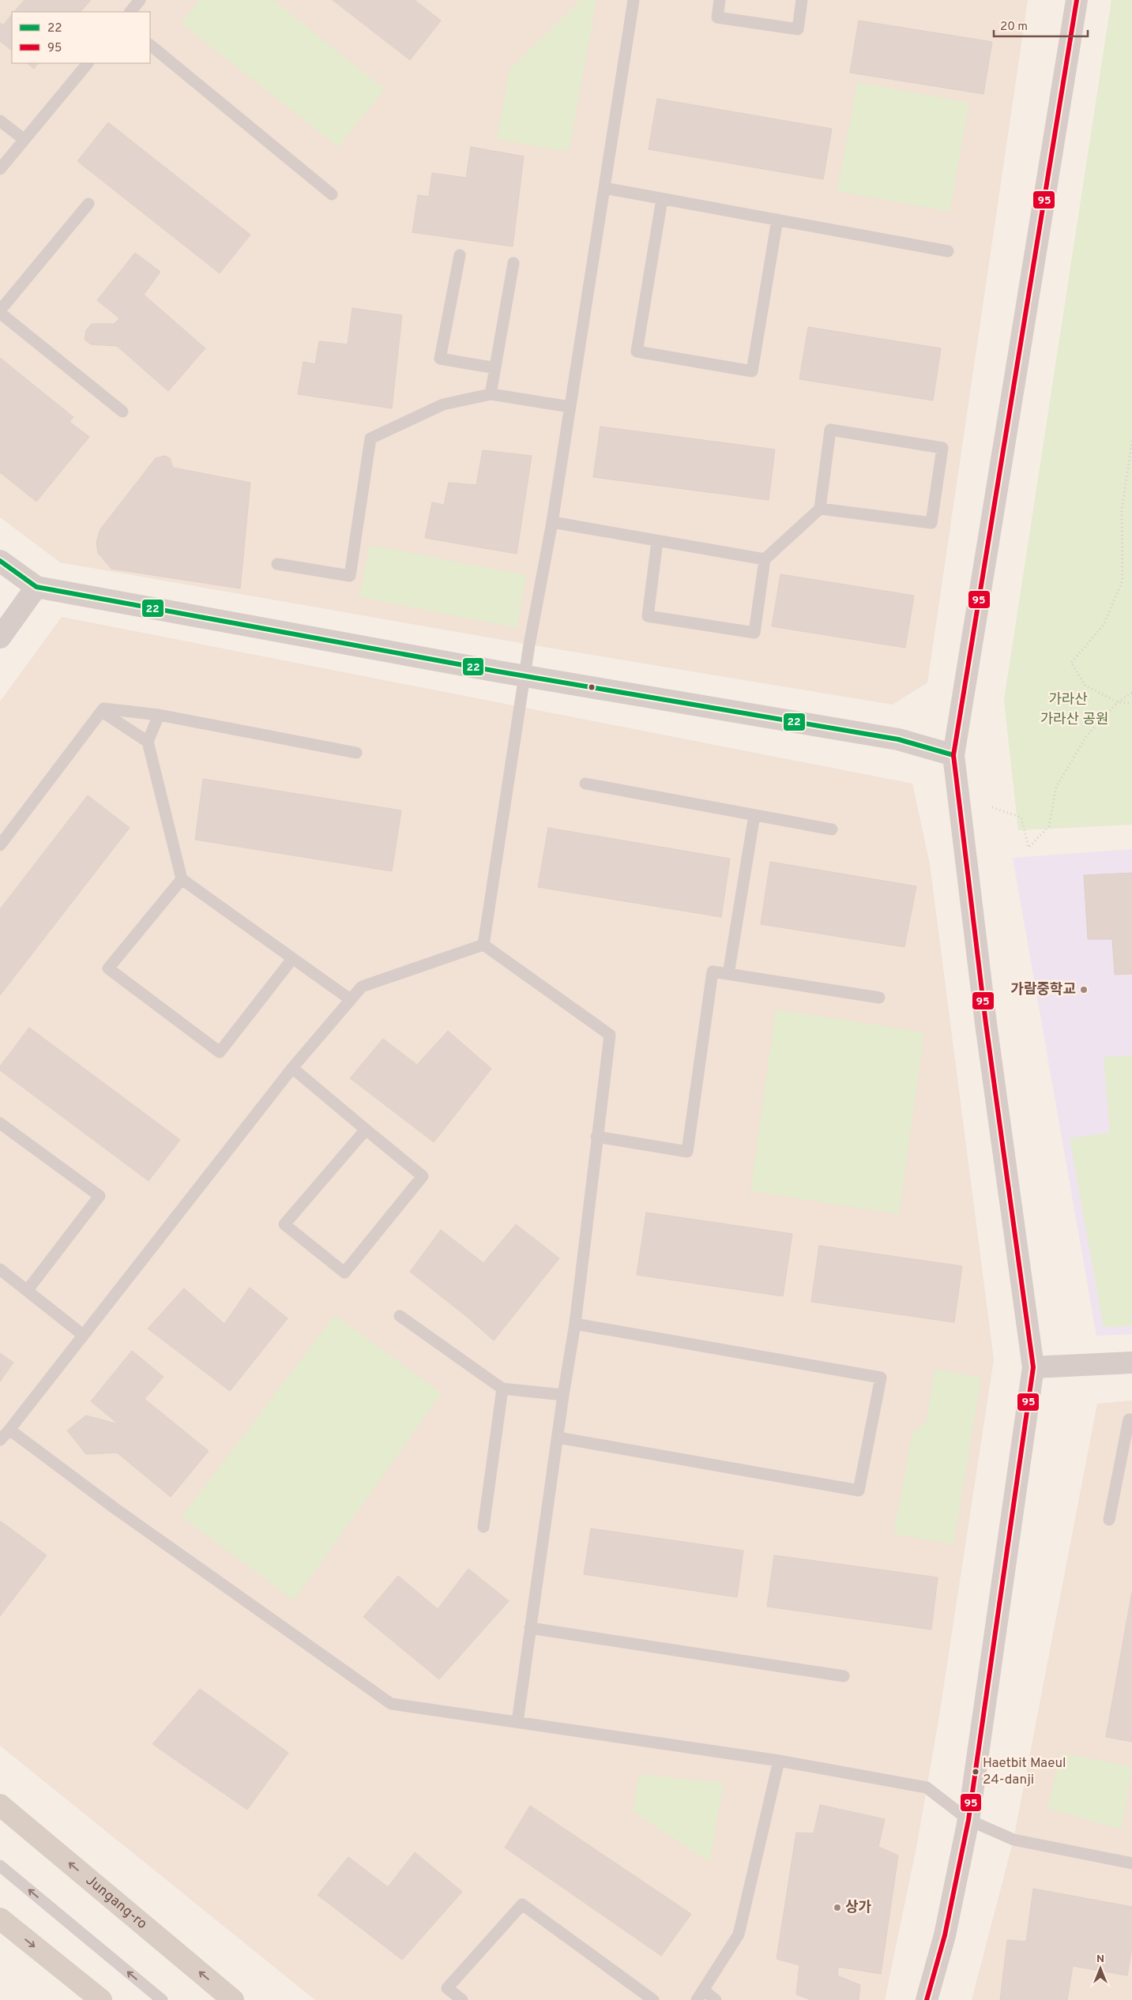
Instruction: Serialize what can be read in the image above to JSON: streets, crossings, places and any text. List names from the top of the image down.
{
  "streets": {
    "main road": ["Jungang-ro"]
  },
  "parks": ["가라산", "가라산 공원"],
  "places": ["가람중학교", "Haetbit Maeul 24-danji", "상가"],
  "lines": ["transit line 95", "transit line 22"],
  "legend": ["22", "95"],
  "scale_bar": "20 m",
  "north": "top"
}
